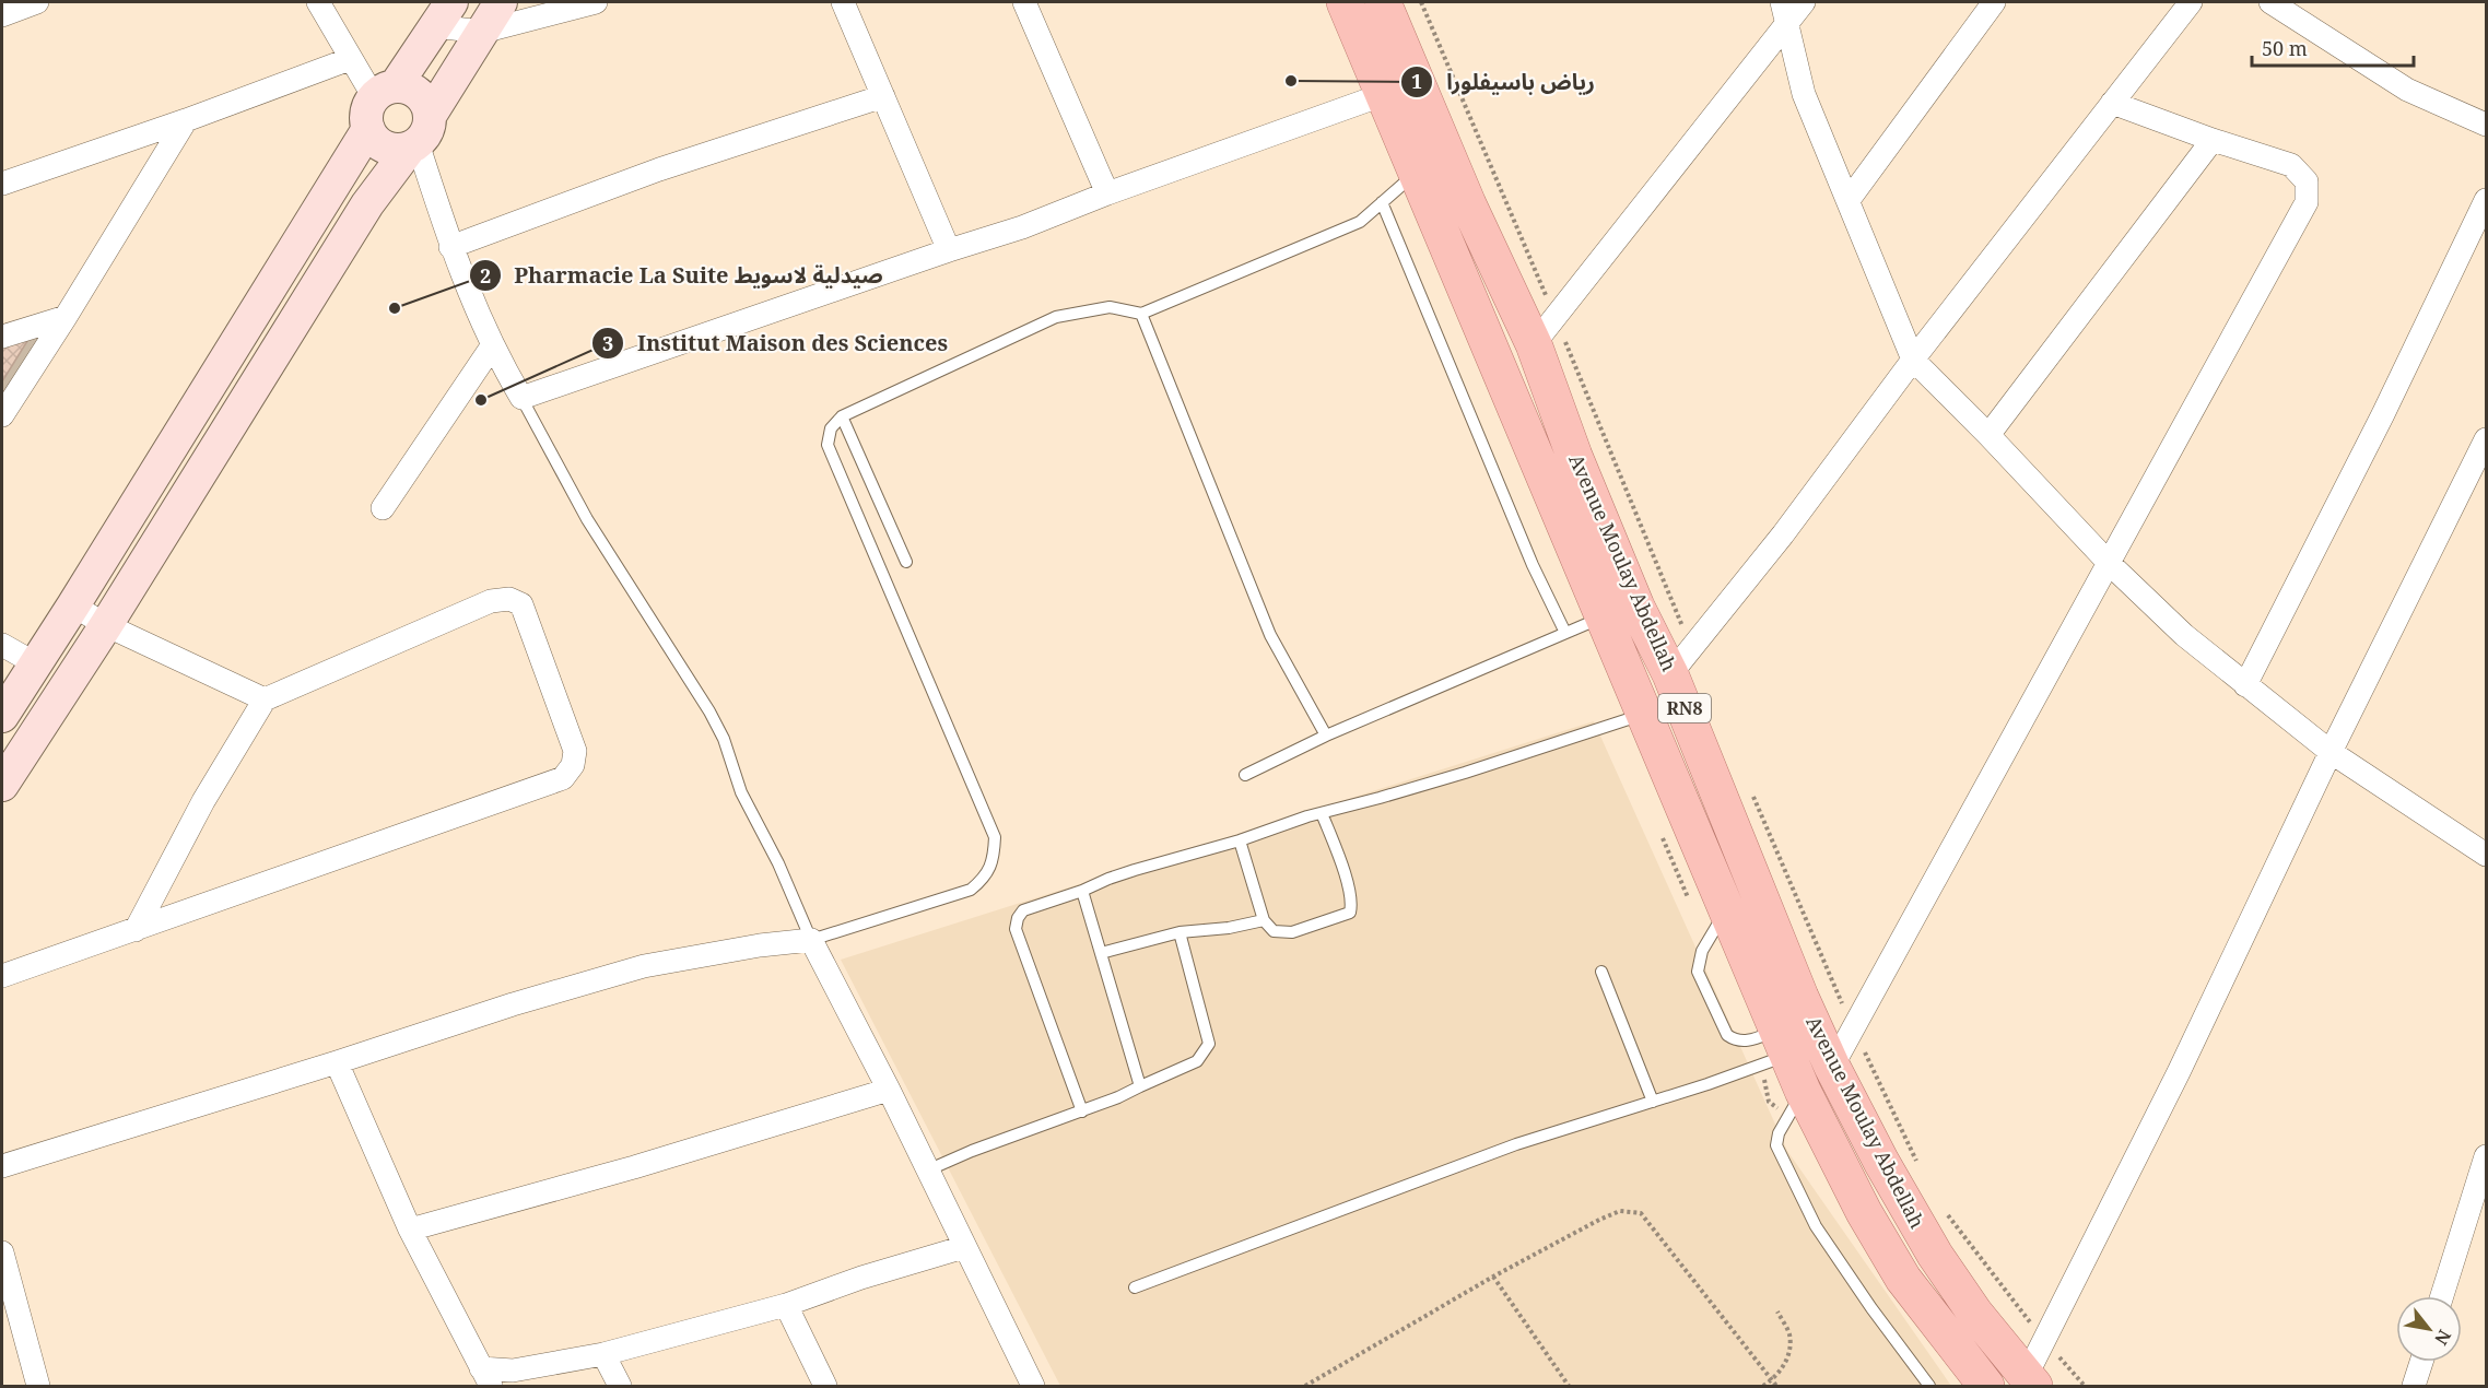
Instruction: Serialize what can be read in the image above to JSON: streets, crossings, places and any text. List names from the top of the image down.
{
  "streets": {
    "main road": ["Avenue Moulay Abdellah", "RN8"]
  },
  "places": ["رياض باسيفلورا", "Pharmacie La Suite صيدلية لاسويط", "Institut Maison des Sciences"],
  "scale_bar": "50 m",
  "north": "bottom right"
}
